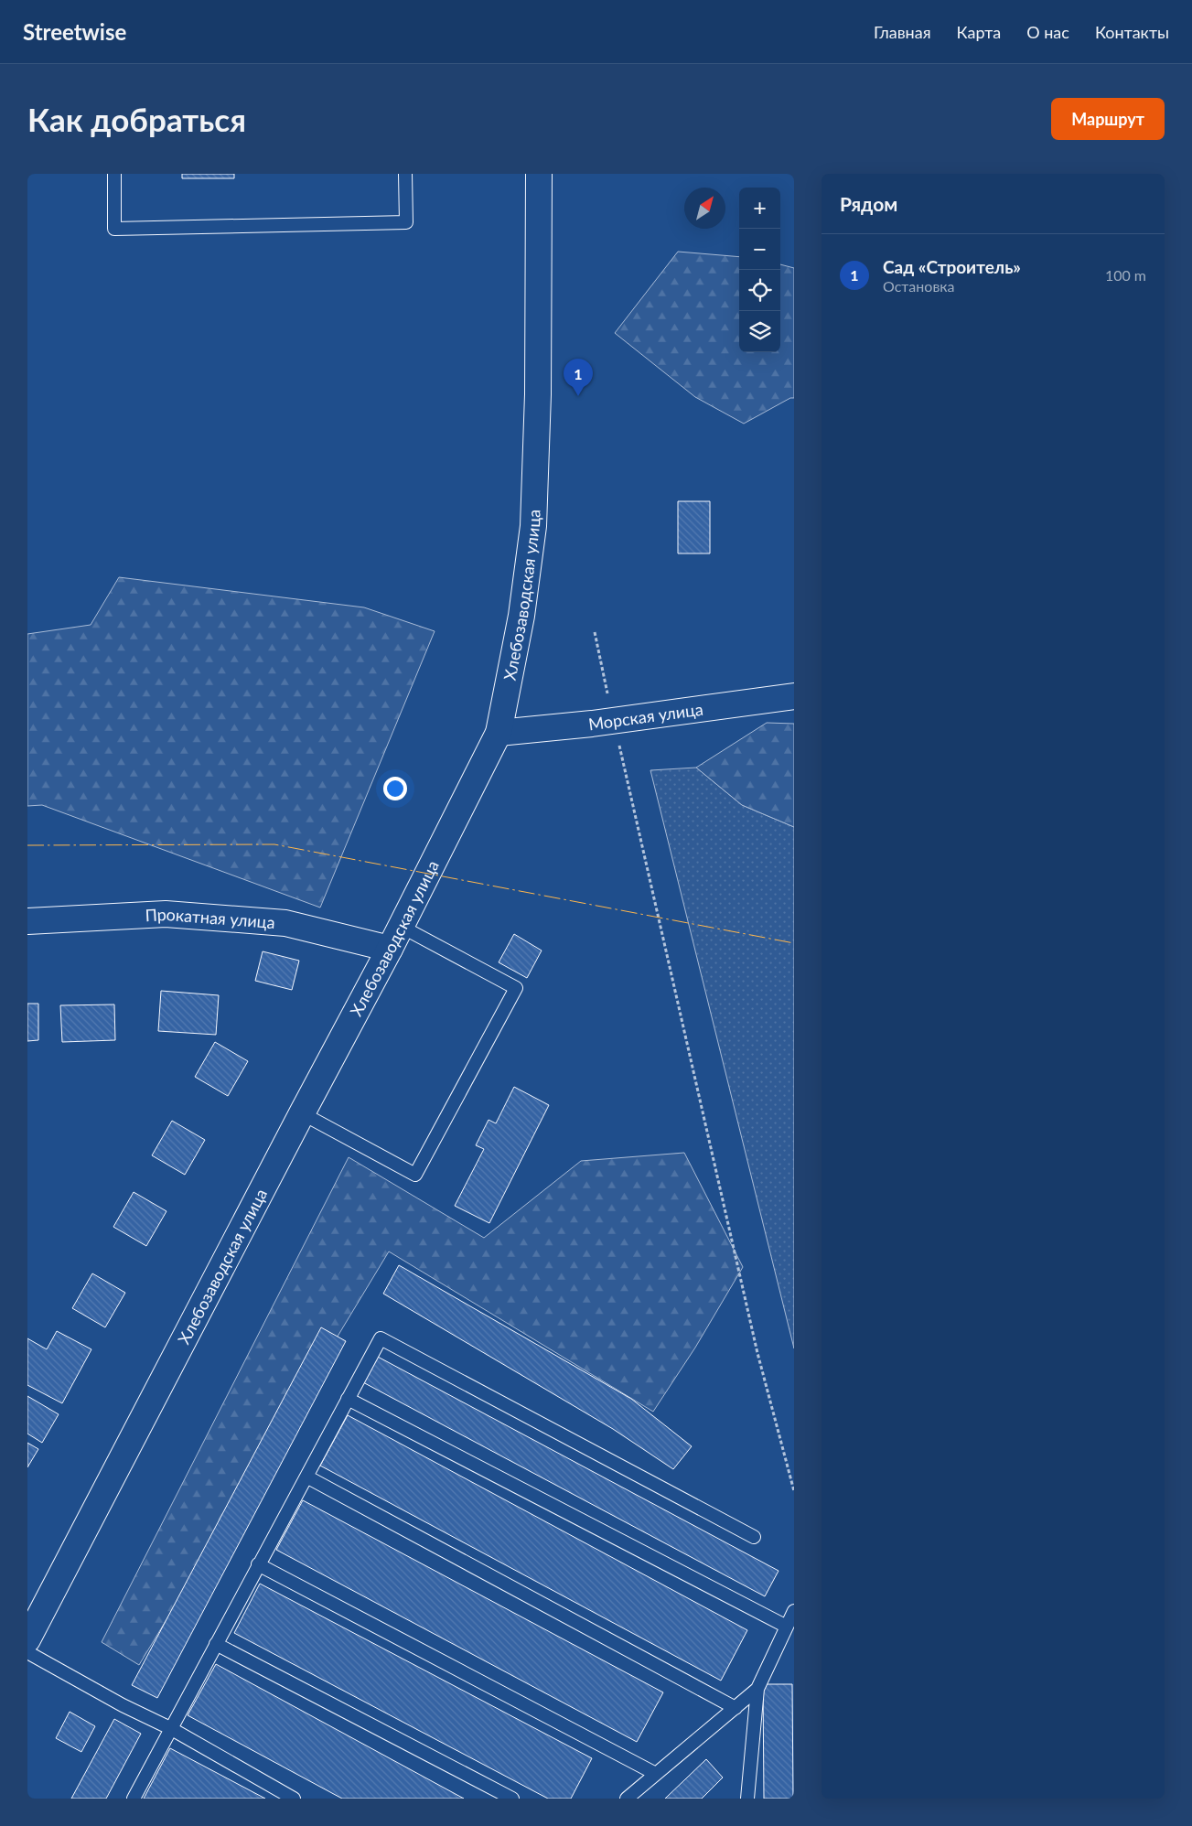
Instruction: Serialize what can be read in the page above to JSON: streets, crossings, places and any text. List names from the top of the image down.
{
  "streets": {
    "main road": ["Хлебозаводская улица", "Морская улица", "Прокатная улица"]
  },
  "crossings": [
    ["Хлебозаводская улица", "Морская улица"],
    ["Хлебозаводская улица", "Прокатная улица"]
  ],
  "north": "top right",
  "page": {
    "header": "Streetwise",
    "nav": [
      "Главная",
      "Карта",
      "О нас",
      "Контакты"
    ],
    "buttons": "Маршрут",
    "title": "Как добраться",
    "heading": "Рядом",
    "map_buttons": ["+", "−"],
    "list": [
      {
        "mark": "1",
        "name": "Сад «Строитель»",
        "note": "Остановка",
        "value": "100 m"
      }
    ],
    "pins": "1"
  }
}
